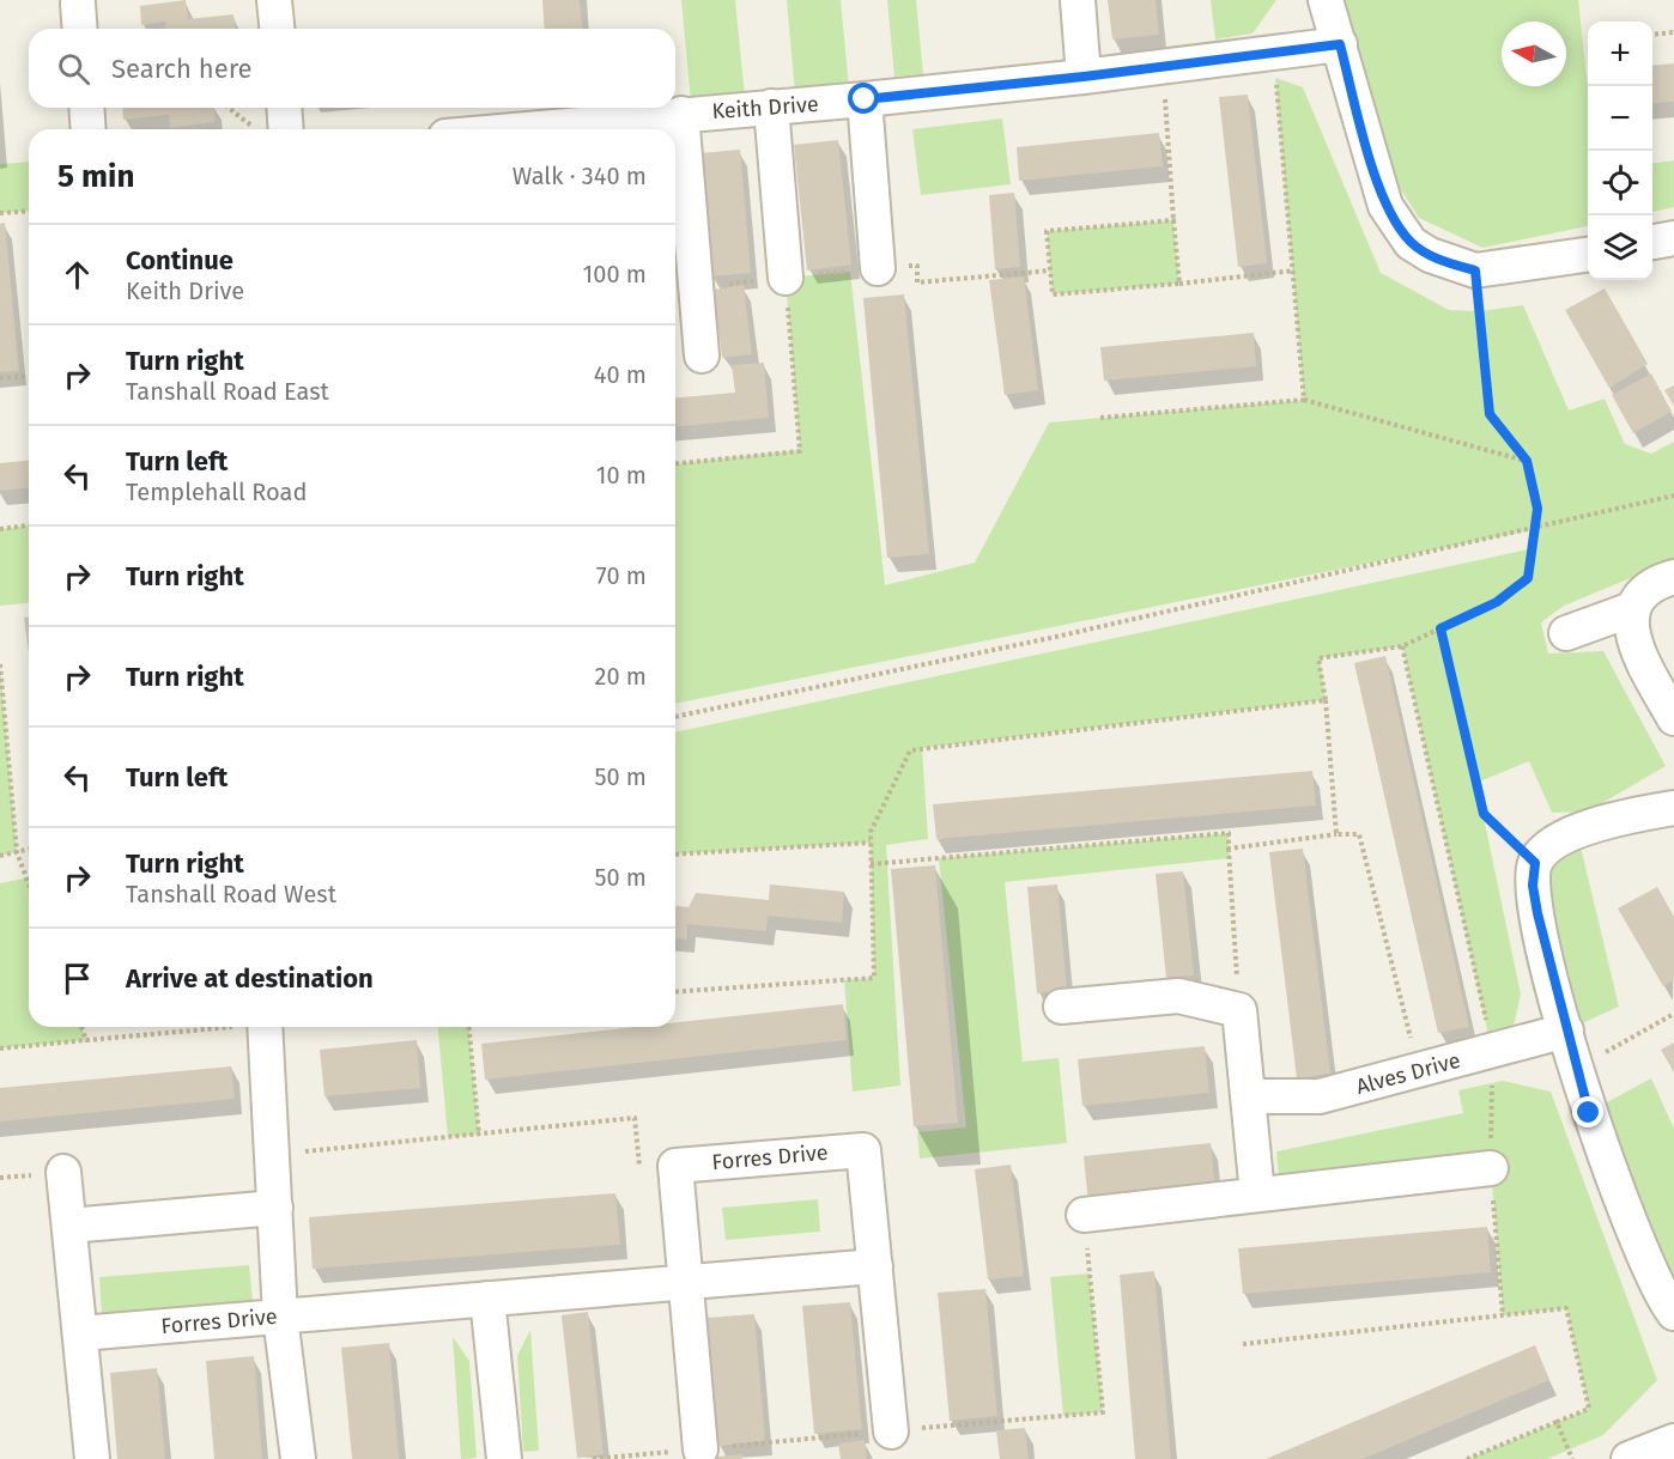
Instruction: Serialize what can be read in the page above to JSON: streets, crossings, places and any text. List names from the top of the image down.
{
  "streets": {
    "street": ["Keith Drive", "Alves Drive", "Forres Drive"]
  },
  "north": "left",
  "page": {
    "map_buttons": ["+", "−"],
    "search": "Search here",
    "heading": ["5 min", "Walk · 340 m"],
    "list": [
      ["Continue", "Keith Drive", "100 m"],
      ["Turn right", "Tanshall Road East", "40 m"],
      ["Turn left", "Templehall Road", "10 m"],
      ["Turn right", "70 m"],
      ["Turn right", "20 m"],
      ["Turn left", "50 m"],
      ["Turn right", "Tanshall Road West", "50 m"],
      "Arrive at destination"
    ]
  }
}
